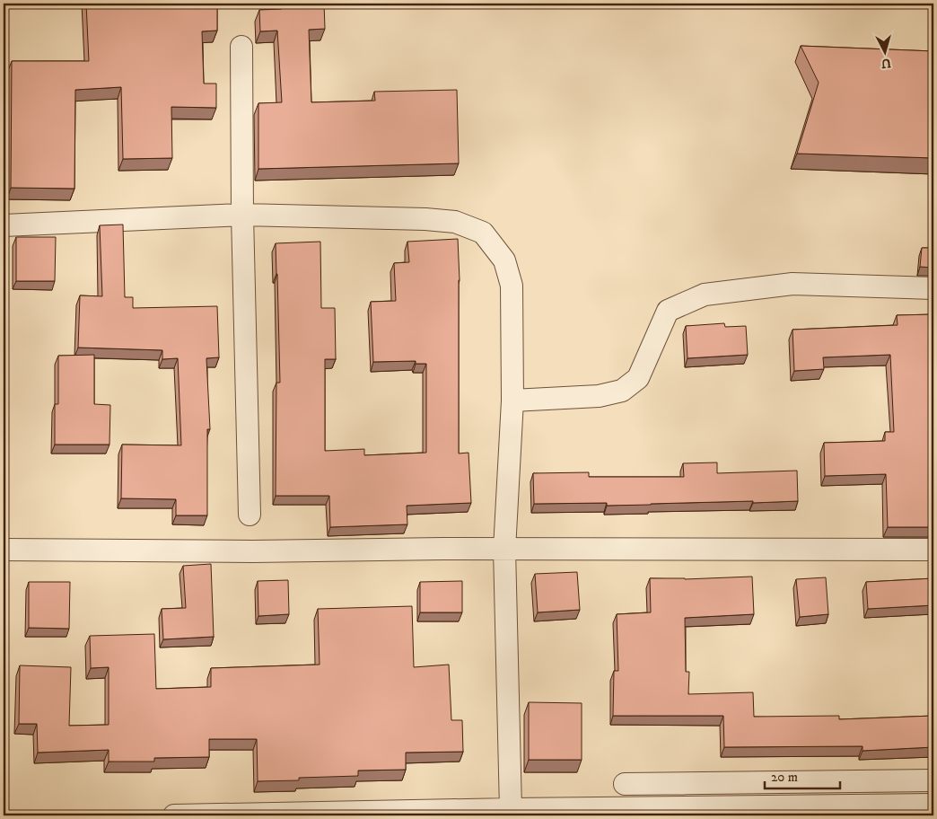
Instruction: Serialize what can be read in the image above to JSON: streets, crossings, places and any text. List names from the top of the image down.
{
  "scale_bar": "20 m",
  "north": "bottom"
}
